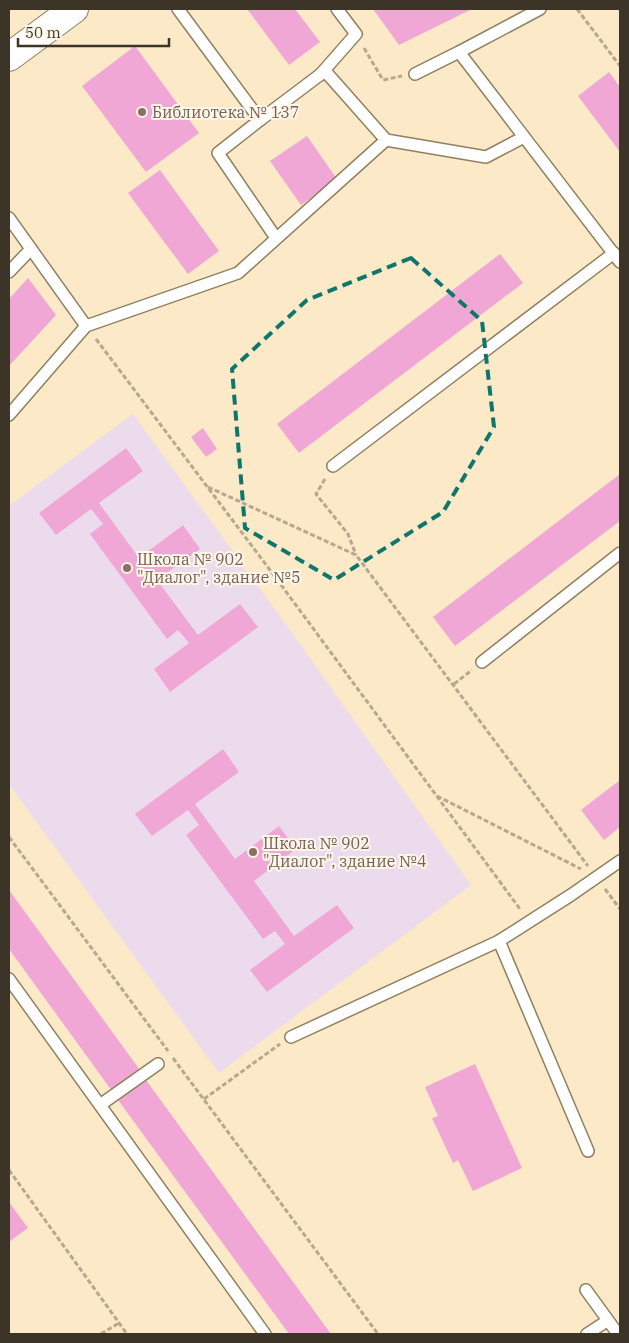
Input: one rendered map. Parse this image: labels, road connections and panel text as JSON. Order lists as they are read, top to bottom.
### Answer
{
  "places": ["Библиотека № 137", "Школа № 902 \"Диалог\", здание №5", "Школа № 902 \"Диалог\", здание №4"],
  "scale_bar": "50 m"
}
